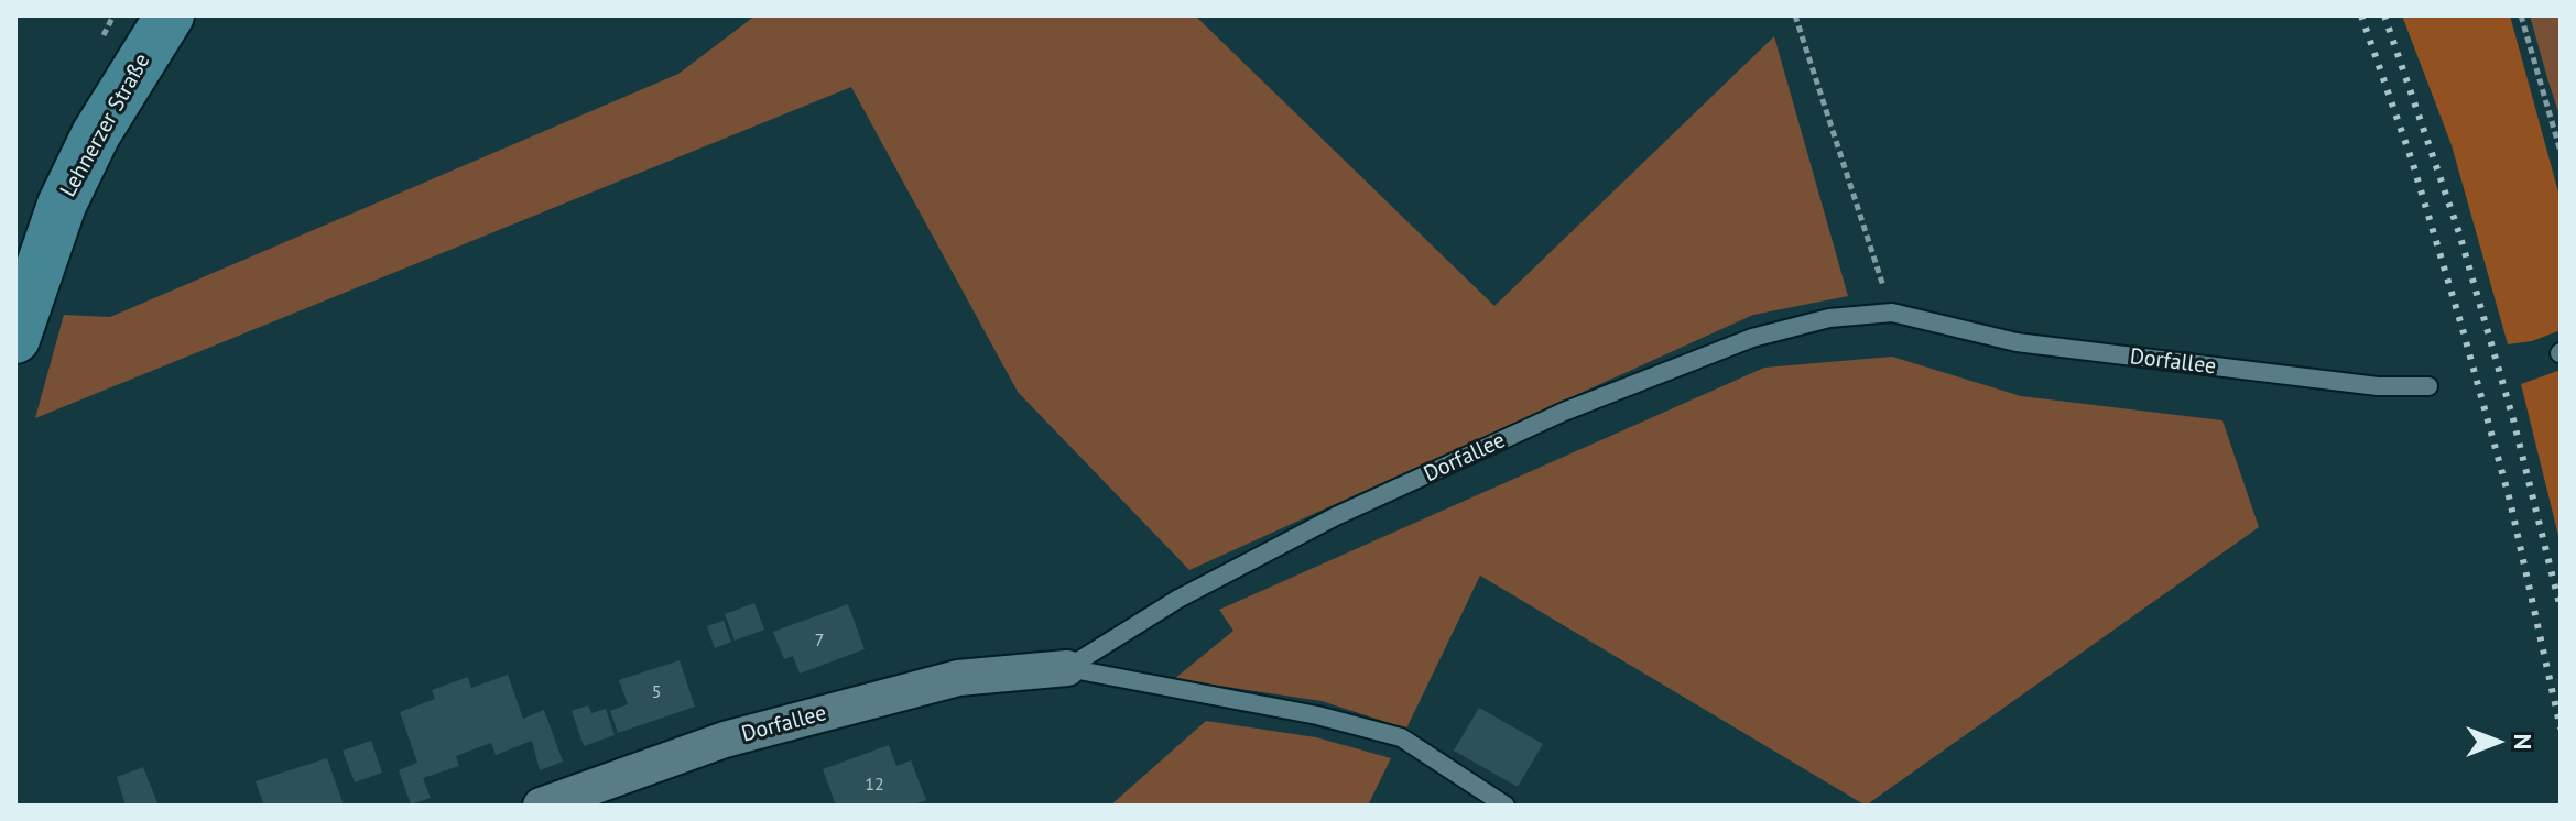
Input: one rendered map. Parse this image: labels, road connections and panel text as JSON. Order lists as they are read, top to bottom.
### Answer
{
  "streets": {
    "main road": ["Lehnerzer Straße"],
    "street": ["Dorfallee"]
  },
  "house_numbers": ["7", "5", "12"],
  "north": "right"
}
